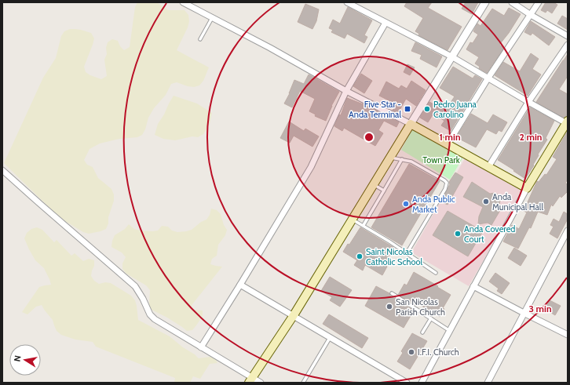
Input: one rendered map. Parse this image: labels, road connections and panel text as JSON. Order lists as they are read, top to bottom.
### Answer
{
  "parks": ["Town Park"],
  "places": {
    "transit": ["Five Star - Anda Terminal"],
    "other": [
      "Pedro Juana Carolino",
      "Anda Municipal Hall",
      "Anda Public Market",
      "Anda Covered Court",
      "Saint Nicolas Catholic School",
      "San Nicolas Parish Church",
      "I.F.I. Church"
    ]
  },
  "north": "left",
  "rings": ["1 min", "2 min", "3 min"]
}
